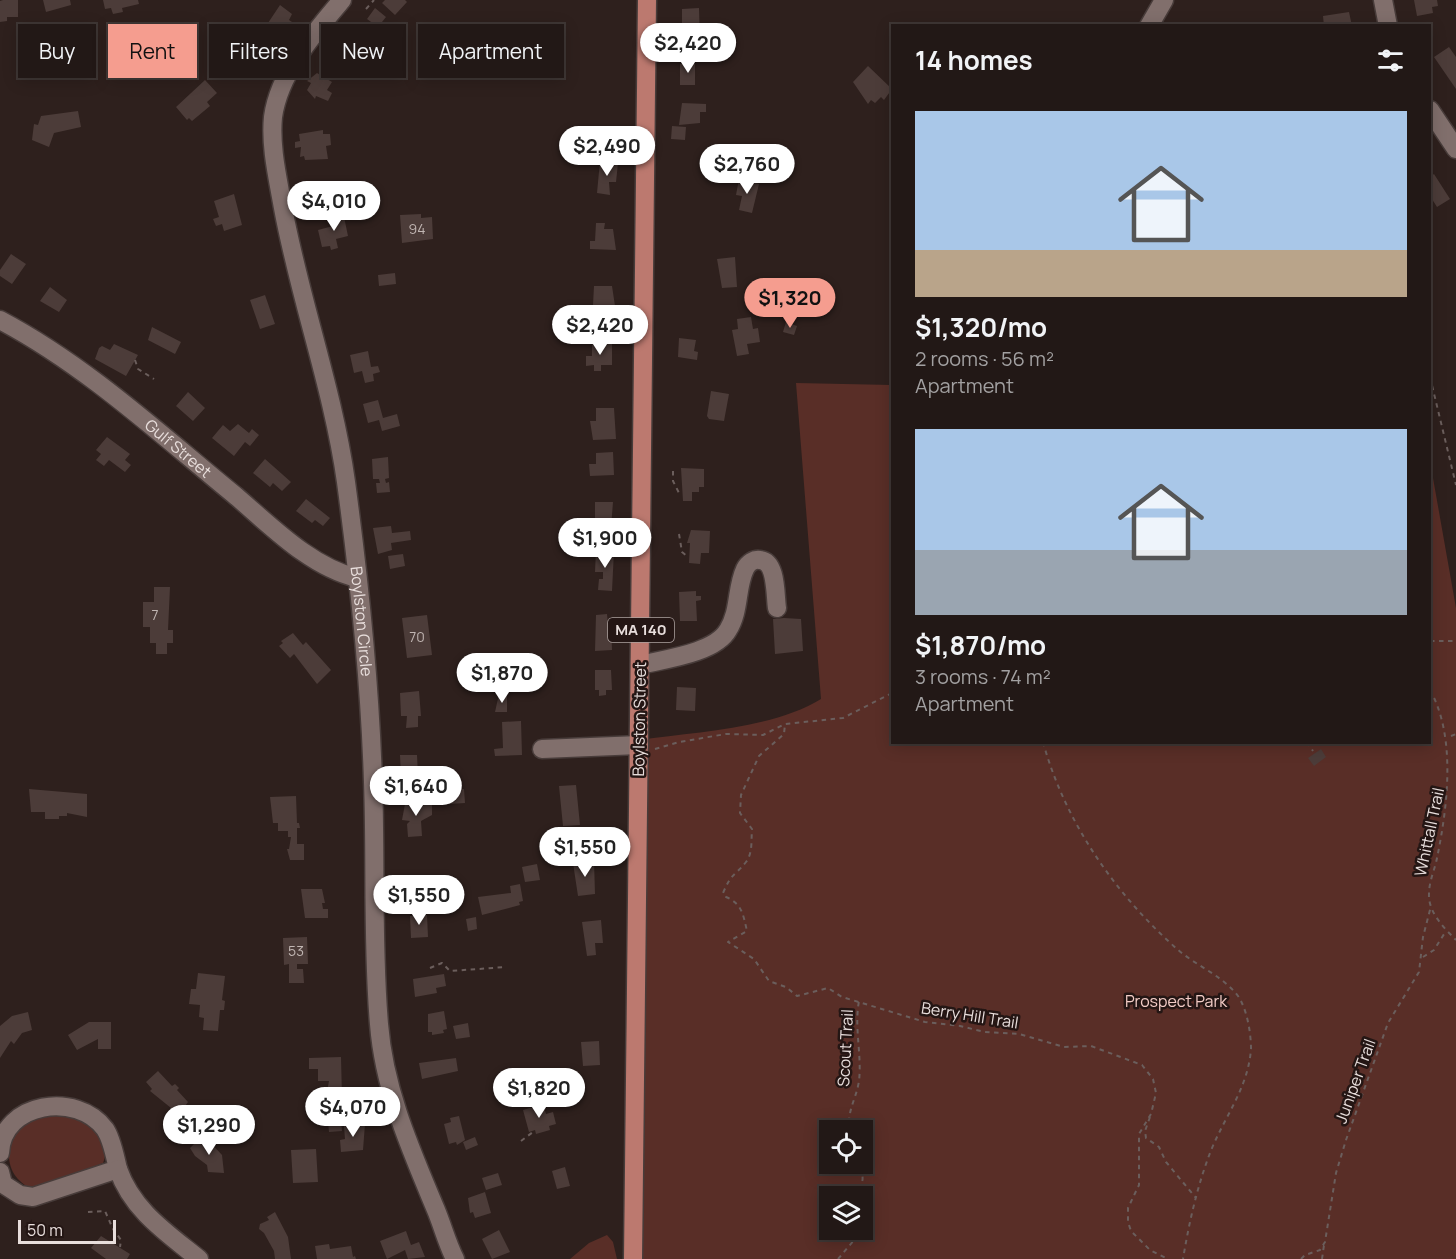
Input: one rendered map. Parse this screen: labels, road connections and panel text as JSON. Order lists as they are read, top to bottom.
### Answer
{
  "streets": {
    "main road": ["MA 140", "Boylston Street"],
    "street": ["Gulf Street", "Boylston Circle"],
    "path": [
      "Whittall Trail",
      "Berry Hill Trail",
      "Scout Trail",
      "Juniper Trail"
    ]
  },
  "crossings": [
    ["Gulf Street", "Boylston Circle"],
    ["Whittall Trail", "Juniper Trail"],
    ["Berry Hill Trail", "Scout Trail"]
  ],
  "parks": ["Prospect Park"],
  "house_numbers": [
    "94",
    "7",
    "70",
    "53"
  ],
  "scale_bar": "50 m",
  "page": {
    "price": [
      "$2,420",
      "$2,490",
      "$2,760",
      "$4,010",
      "$1,320",
      "$2,420",
      "$1,900",
      "$1,870",
      "$1,640",
      "$1,550",
      "$1,550",
      "$1,820",
      "$4,070",
      "$1,290"
    ],
    "chip": [
      "Buy",
      "Rent",
      "Filters",
      "New",
      "Apartment"
    ],
    "heading": "14 homes",
    "list": [
      {
        "name": "$1,320/mo",
        "note": "2 rooms · 56 m² · Apartment"
      },
      {
        "name": "$1,870/mo",
        "note": "3 rooms · 74 m² · Apartment"
      }
    ],
    "scale": "50 m"
  }
}
